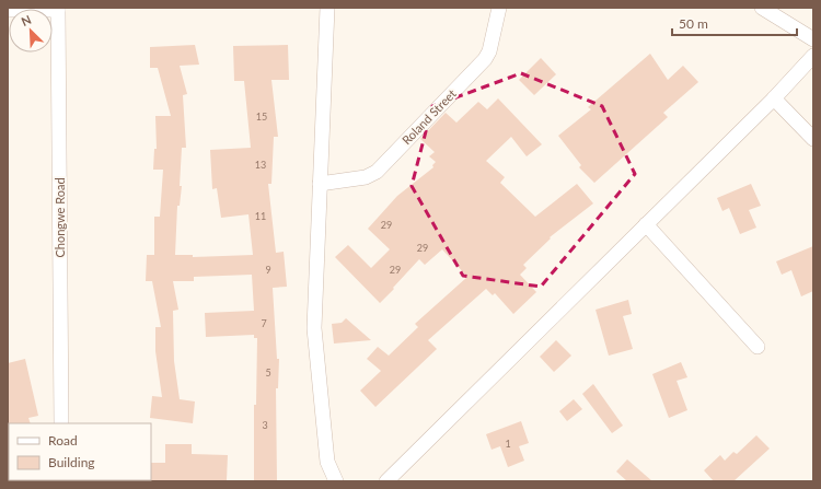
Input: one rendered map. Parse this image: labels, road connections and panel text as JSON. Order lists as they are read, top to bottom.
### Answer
{
  "streets": {
    "street": ["Roland Street", "Chongwe Road"]
  },
  "house_numbers": [
    "15",
    "13",
    "11",
    "29",
    "29",
    "9",
    "29",
    "7",
    "5",
    "3",
    "1"
  ],
  "legend": ["Road", "Building"],
  "scale_bar": "50 m",
  "north": "top left"
}
